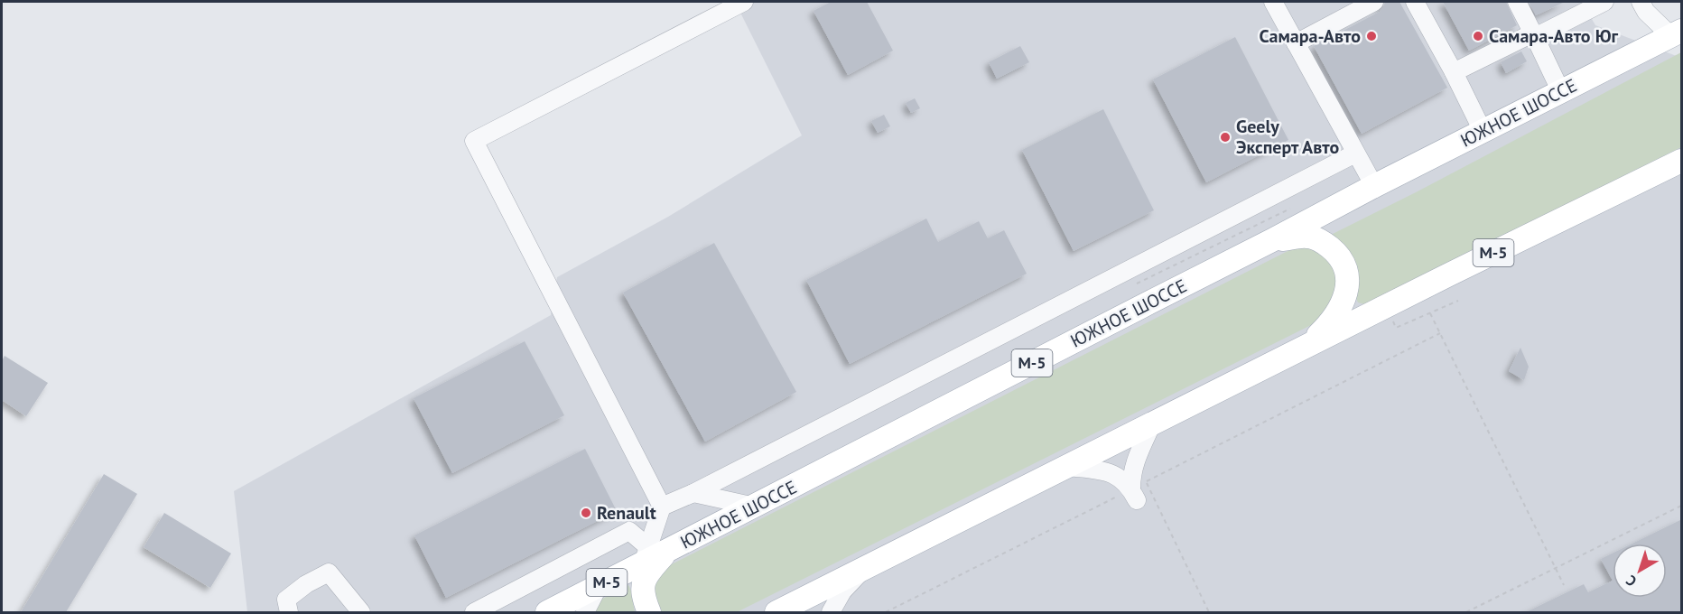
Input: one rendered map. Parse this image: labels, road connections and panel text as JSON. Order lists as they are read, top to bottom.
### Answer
{
  "streets": {
    "main road": ["ЮЖНОЕ ШОССЕ", "М-5"]
  },
  "places": [
    "Самара-Авто",
    "Самара-Авто Юг",
    "Geely Эксперт Авто",
    "Renault"
  ],
  "north": "bottom left"
}
